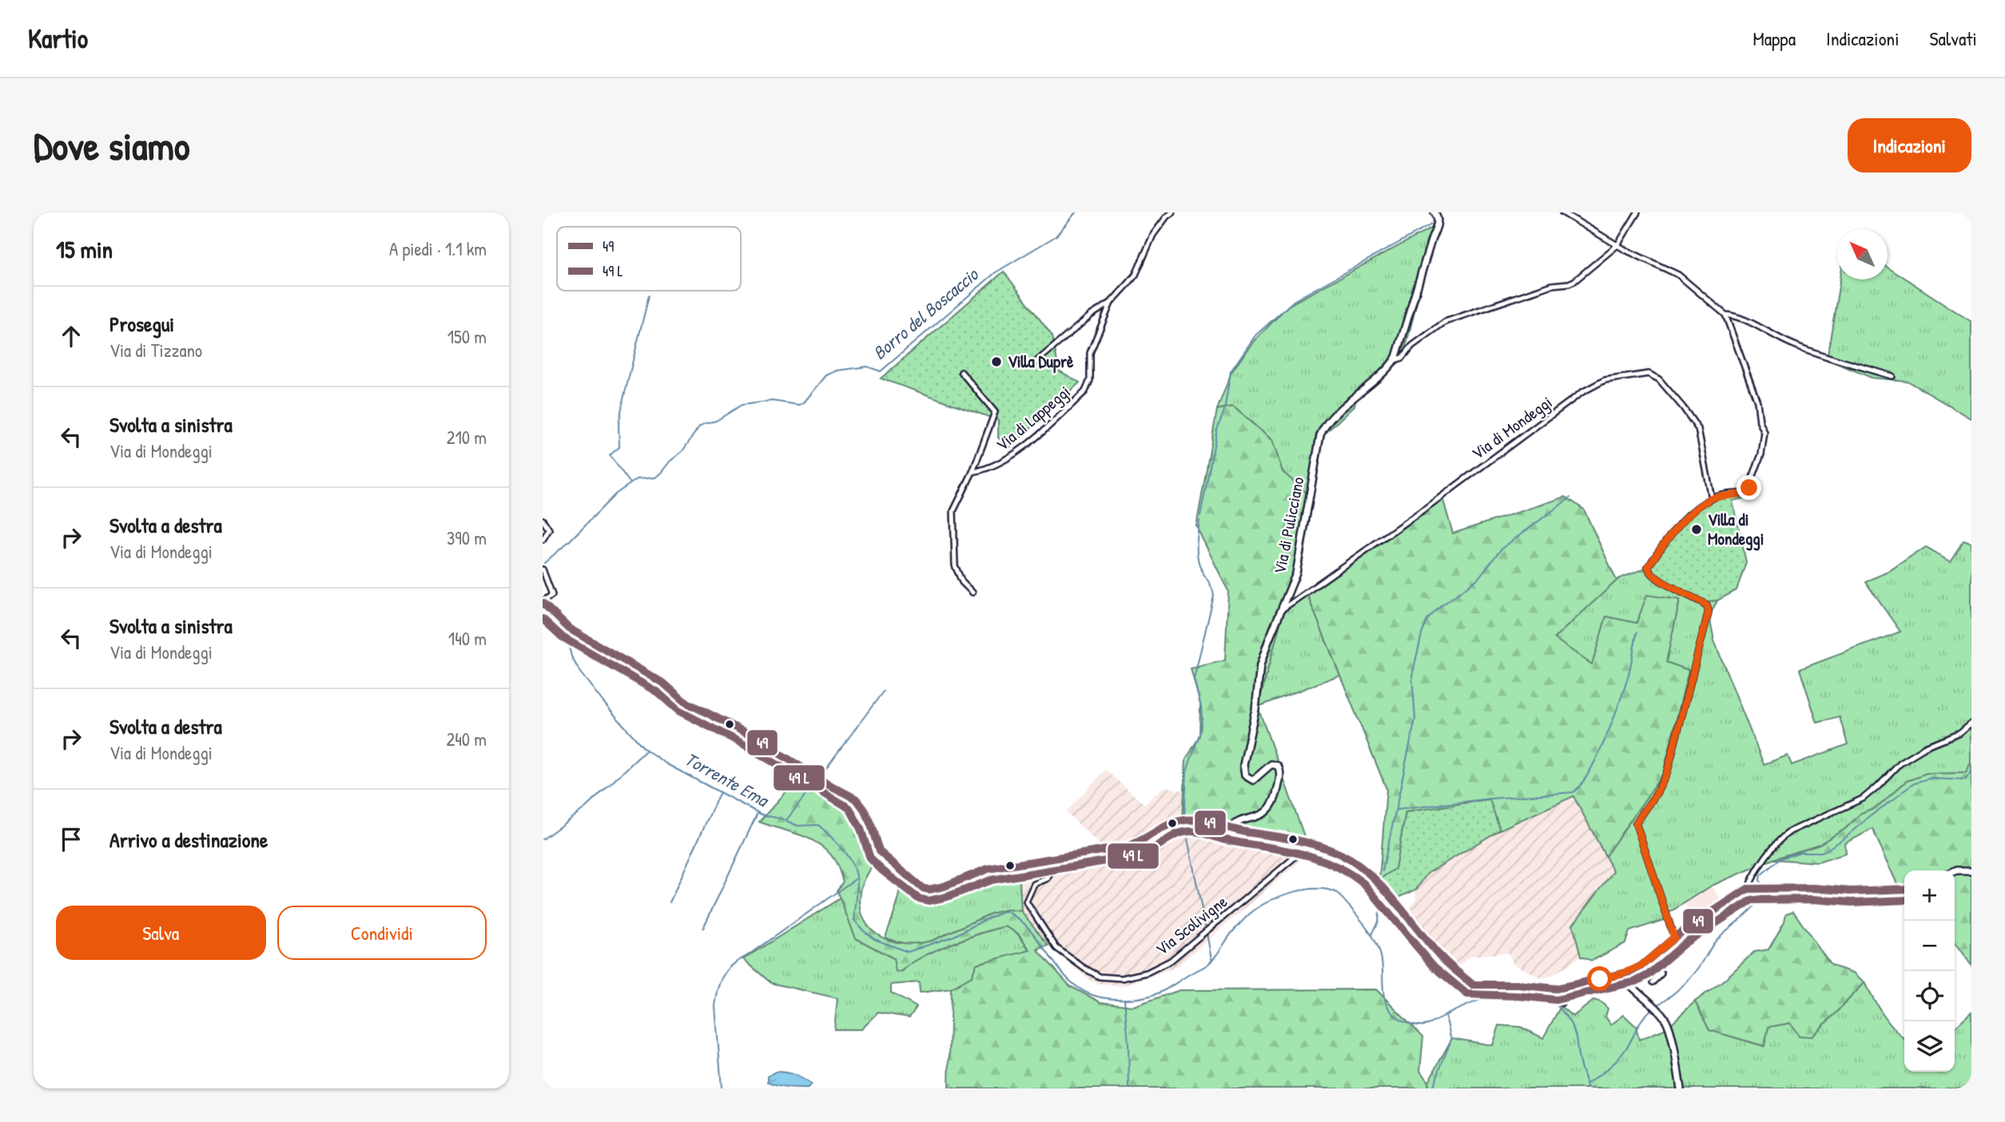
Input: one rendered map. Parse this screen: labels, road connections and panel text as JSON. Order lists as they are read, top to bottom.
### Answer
{
  "streets": {
    "main road": ["Via di Pulicciano"],
    "street": ["Via di Lappeggi", "Via di Mondeggi", "Via Scolivigne"]
  },
  "crossings": [
    ["Via di Mondeggi", "Via di Pulicciano"]
  ],
  "water": ["Borro del Boscaccio", "Torrente Ema"],
  "places": ["Villa Duprè", "Villa di Mondeggi"],
  "lines": ["transit line 49"],
  "legend": ["49", "49 L"],
  "north": "top left",
  "page": {
    "header": "Kartio",
    "nav": ["Mappa", "Indicazioni", "Salvati"],
    "buttons": [
      "Indicazioni",
      ["Salva", "Condividi"]
    ],
    "title": "Dove siamo",
    "heading": ["15 min", "A piedi · 1.1 km"],
    "list": [
      ["Prosegui", "Via di Tizzano", "150 m"],
      ["Svolta a sinistra", "Via di Mondeggi", "210 m"],
      ["Svolta a destra", "Via di Mondeggi", "390 m"],
      ["Svolta a sinistra", "Via di Mondeggi", "140 m"],
      ["Svolta a destra", "Via di Mondeggi", "240 m"],
      "Arrivo a destinazione"
    ],
    "map_buttons": ["+", "−"]
  }
}
